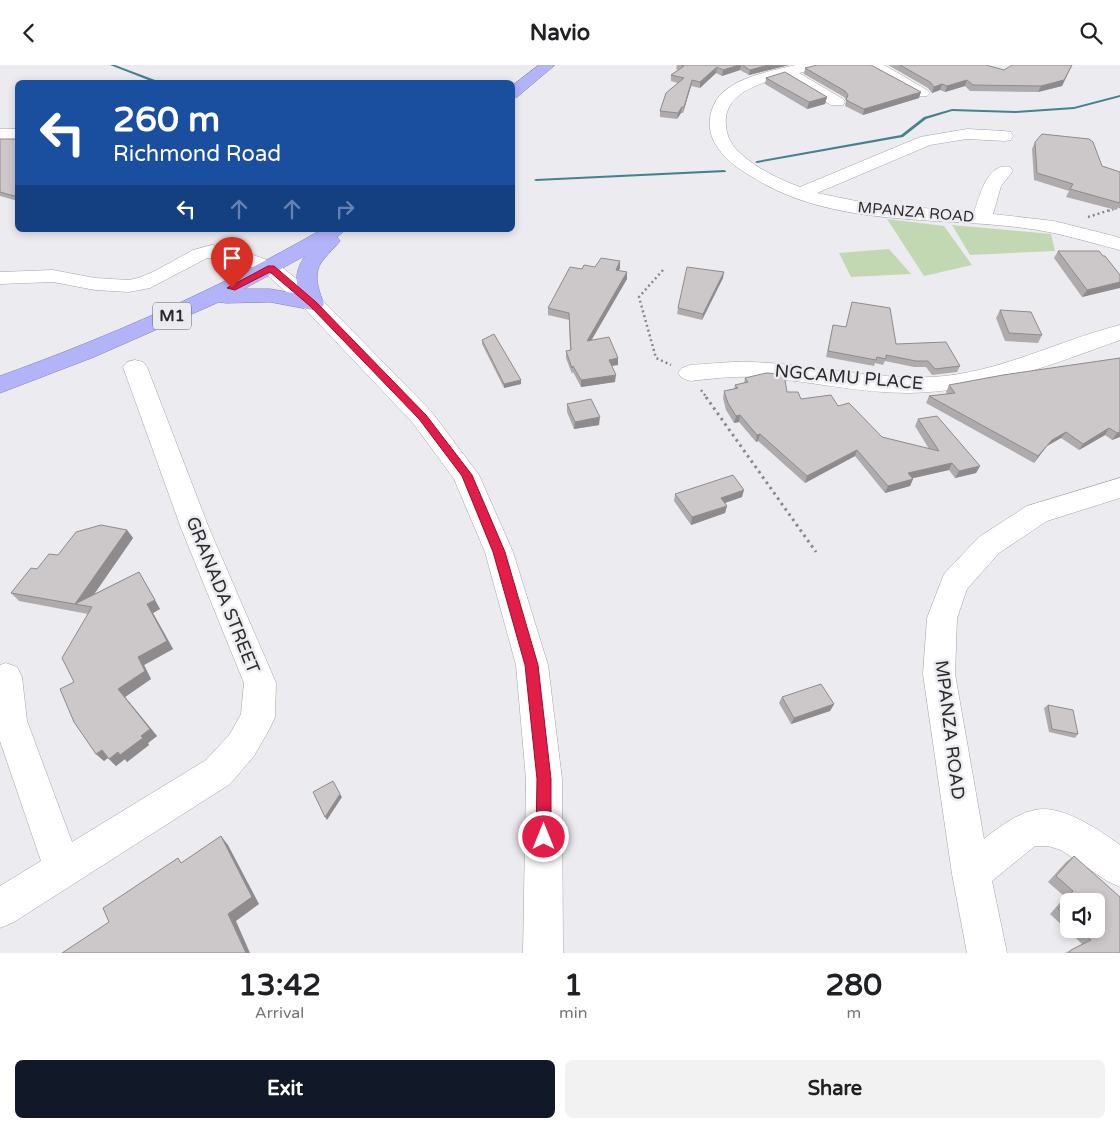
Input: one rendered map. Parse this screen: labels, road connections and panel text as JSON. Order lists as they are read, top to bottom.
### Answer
{
  "streets": {
    "highway": ["M1"],
    "street": ["MPANZA ROAD", "NGCAMU PLACE", "GRANADA STREET"]
  },
  "page": {
    "header": "Navio",
    "turn": ["260 m", "Richmond Road"],
    "eta": [
      "13:42",
      "Arrival",
      "1",
      "min",
      "280",
      "m"
    ],
    "buttons": ["Exit", "Share"]
  }
}
